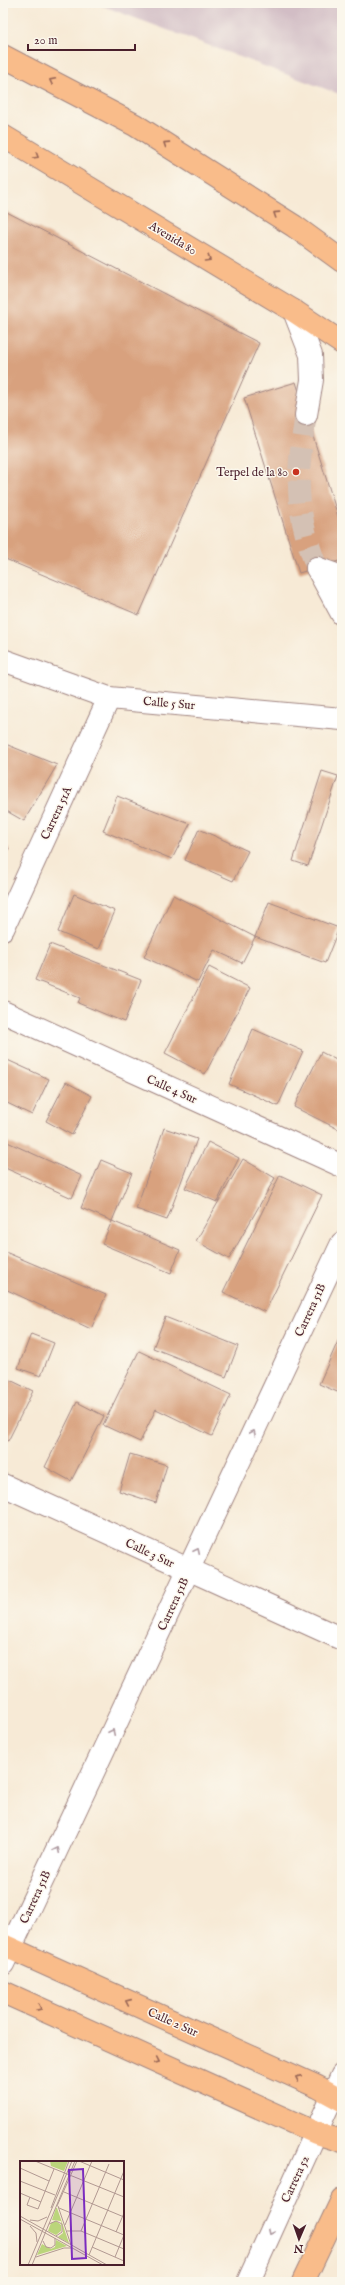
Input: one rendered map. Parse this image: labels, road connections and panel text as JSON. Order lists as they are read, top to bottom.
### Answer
{
  "streets": {
    "main road": ["Avenida 80", "Calle 2 Sur"],
    "street": [
      "Calle 5 Sur",
      "Carrera 51A",
      "Calle 4 Sur",
      "Carrera 51B",
      "Calle 3 Sur",
      "Carrera 52"
    ]
  },
  "crossings": [
    ["Calle 5 Sur", "Carrera 51A"],
    ["Carrera 51B", "Calle 3 Sur"],
    ["Carrera 51B", "Calle 2 Sur"],
    ["Calle 2 Sur", "Carrera 52"]
  ],
  "one_way": ["Carrera 51B", "Carrera 52"],
  "places": ["Terpel de la 80"],
  "scale_bar": "20 m",
  "north": "bottom"
}
